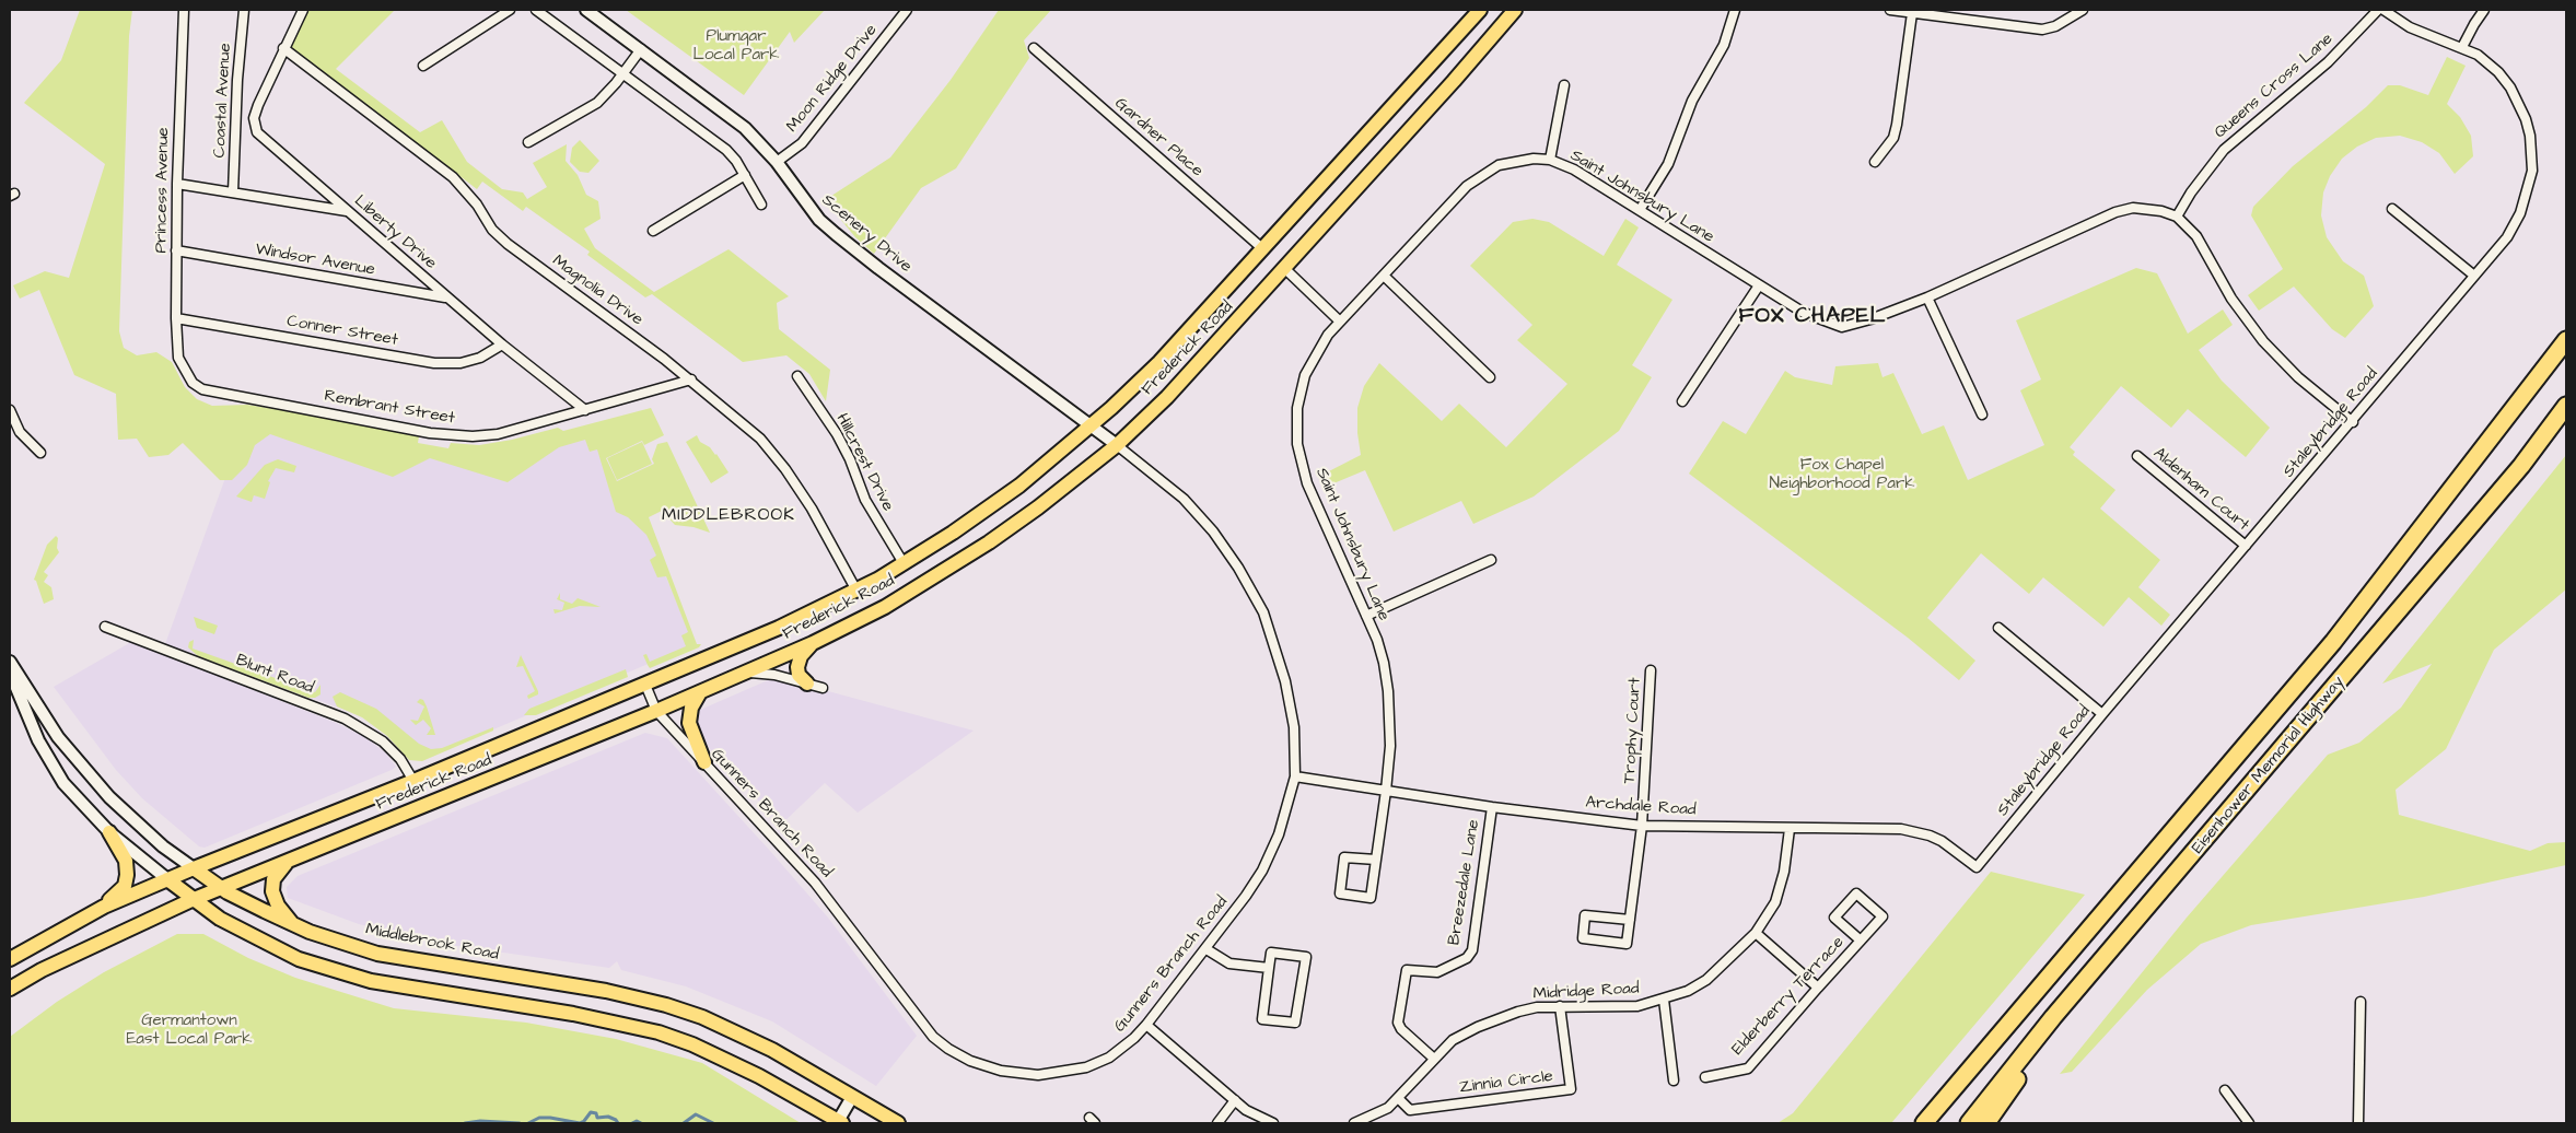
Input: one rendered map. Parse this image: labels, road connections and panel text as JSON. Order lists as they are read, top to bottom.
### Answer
{
  "streets": {
    "highway": ["Eisenhower Memorial Highway"],
    "main road": ["Frederick Road", "Middlebrook Road"],
    "street": [
      "Moon Ridge Drive",
      "Queens Cross Lane",
      "Coastal Avenue",
      "Gardner Place",
      "Princess Avenue",
      "Saint Johnsbury Lane",
      "Liberty Drive",
      "Scenery Drive",
      "Windsor Avenue",
      "Magnolia Drive",
      "Conner Street",
      "Rembrant Street",
      "Staleybridge Road",
      "Hillcrest Drive",
      "Aldenham Court",
      "Blunt Road",
      "Trophy Court",
      "Archdale Road",
      "Gunners Branch Road",
      "Breezedale Lane",
      "Midridge Road",
      "Elderberry Terrace",
      "Zinnia Circle"
    ]
  },
  "crossings": [
    ["Moon Ridge Drive", "Scenery Drive"],
    ["Queens Cross Lane", "Saint Johnsbury Lane"],
    ["Gardner Place", "Frederick Road"],
    ["Princess Avenue", "Windsor Avenue"],
    ["Princess Avenue", "Conner Street"],
    ["Princess Avenue", "Rembrant Street"],
    ["Saint Johnsbury Lane", "Staleybridge Road"],
    ["Saint Johnsbury Lane", "Archdale Road"],
    ["Liberty Drive", "Windsor Avenue"],
    ["Liberty Drive", "Magnolia Drive"],
    ["Liberty Drive", "Conner Street"],
    ["Liberty Drive", "Rembrant Street"],
    ["Scenery Drive", "Frederick Road"],
    ["Scenery Drive", "Gunners Branch Road"],
    ["Magnolia Drive", "Frederick Road"],
    ["Magnolia Drive", "Rembrant Street"],
    ["Frederick Road", "Hillcrest Drive"],
    ["Frederick Road", "Blunt Road"],
    ["Frederick Road", "Gunners Branch Road"],
    ["Frederick Road", "Middlebrook Road"],
    ["Staleybridge Road", "Aldenham Court"],
    ["Staleybridge Road", "Archdale Road"],
    ["Trophy Court", "Archdale Road"],
    ["Archdale Road", "Gunners Branch Road"],
    ["Archdale Road", "Breezedale Lane"],
    ["Archdale Road", "Midridge Road"],
    ["Breezedale Lane", "Midridge Road"],
    ["Midridge Road", "Zinnia Circle"]
  ],
  "districts": ["FOX CHAPEL", "MIDDLEBROOK"],
  "parks": ["Plumgar Local Park", "Fox Chapel Neighborhood Park", "Germantown East Local Park"]
}
